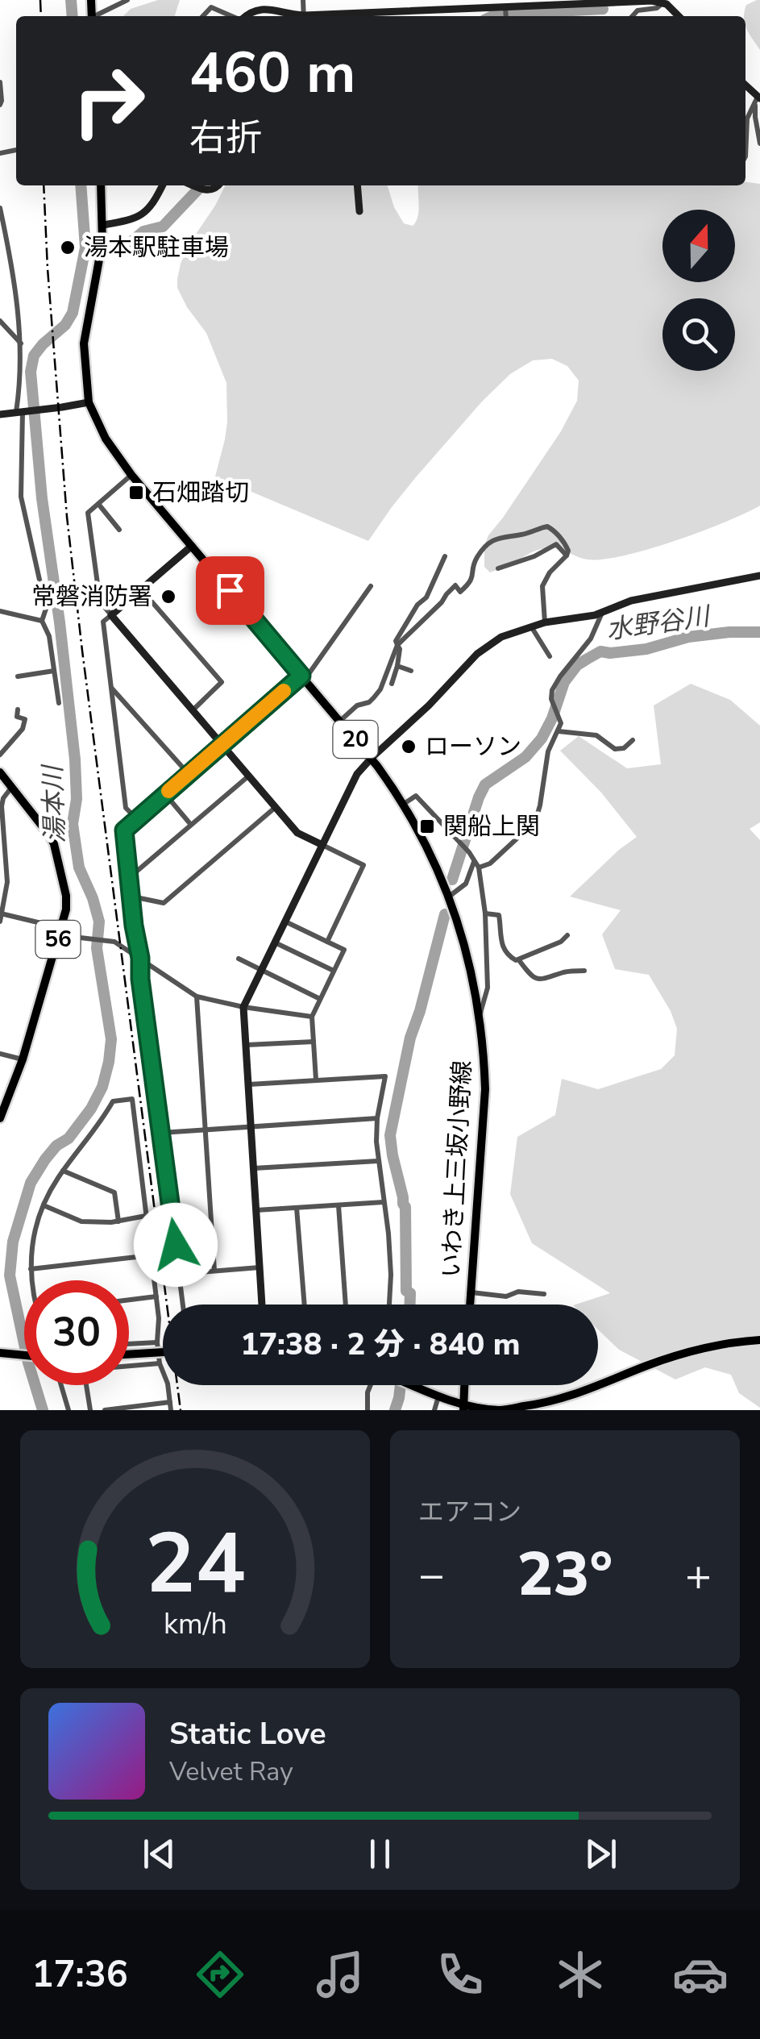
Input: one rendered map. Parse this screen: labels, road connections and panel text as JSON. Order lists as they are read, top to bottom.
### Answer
{
  "streets": {
    "main road": ["20", "56", "いわき上三坂小野線"]
  },
  "water": ["水野谷川", "湯本川"],
  "places": {
    "other": ["湯本駅駐車場", "常磐消防署", "ローソン"],
    "transit": ["石畑踏切", "関船上関"]
  },
  "north": "top",
  "page": {
    "turn": ["460 m", "右折"],
    "limit": "30",
    "trip": "17:38 · 2 分 · 840 m",
    "tile": "エアコン",
    "heat": ["−", "23°", "+"],
    "song": ["Static Love", "Velvet Ray"],
    "tabs": "17:36",
    "gauge": ["24", "km/h"]
  }
}
